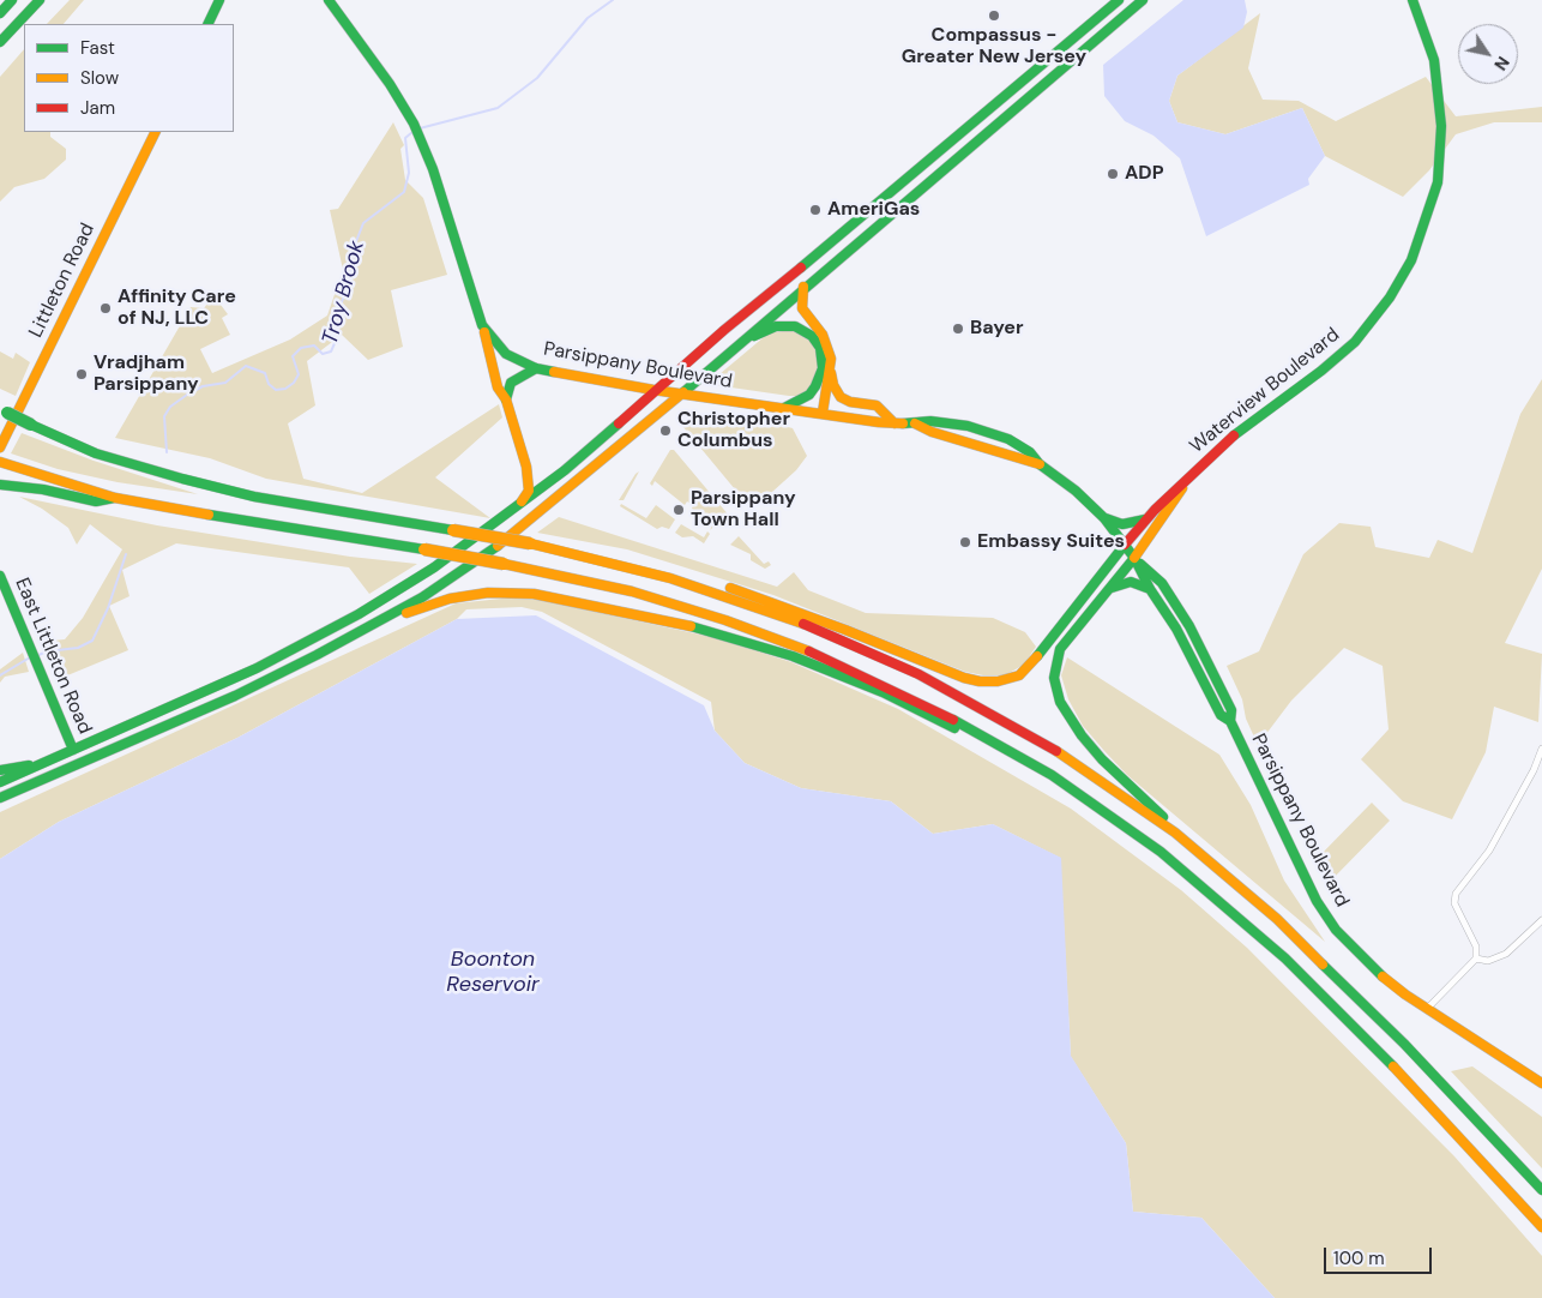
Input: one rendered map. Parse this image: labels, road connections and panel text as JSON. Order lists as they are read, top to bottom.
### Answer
{
  "streets": {
    "main road": [
      "Littleton Road",
      "Parsippany Boulevard",
      "Waterview Boulevard",
      "East Littleton Road"
    ]
  },
  "crossings": [
    ["Parsippany Boulevard", "Waterview Boulevard"]
  ],
  "water": ["Troy Brook", "Boonton Reservoir"],
  "places": [
    "Compassus - Greater New Jersey",
    "ADP",
    "AmeriGas",
    "Affinity Care of NJ, LLC",
    "Bayer",
    "Vradjham Parsippany",
    "Christopher Columbus",
    "Parsippany Town Hall",
    "Embassy Suites"
  ],
  "legend": ["Fast", "Slow", "Jam"],
  "scale_bar": "100 m",
  "north": "bottom right"
}
